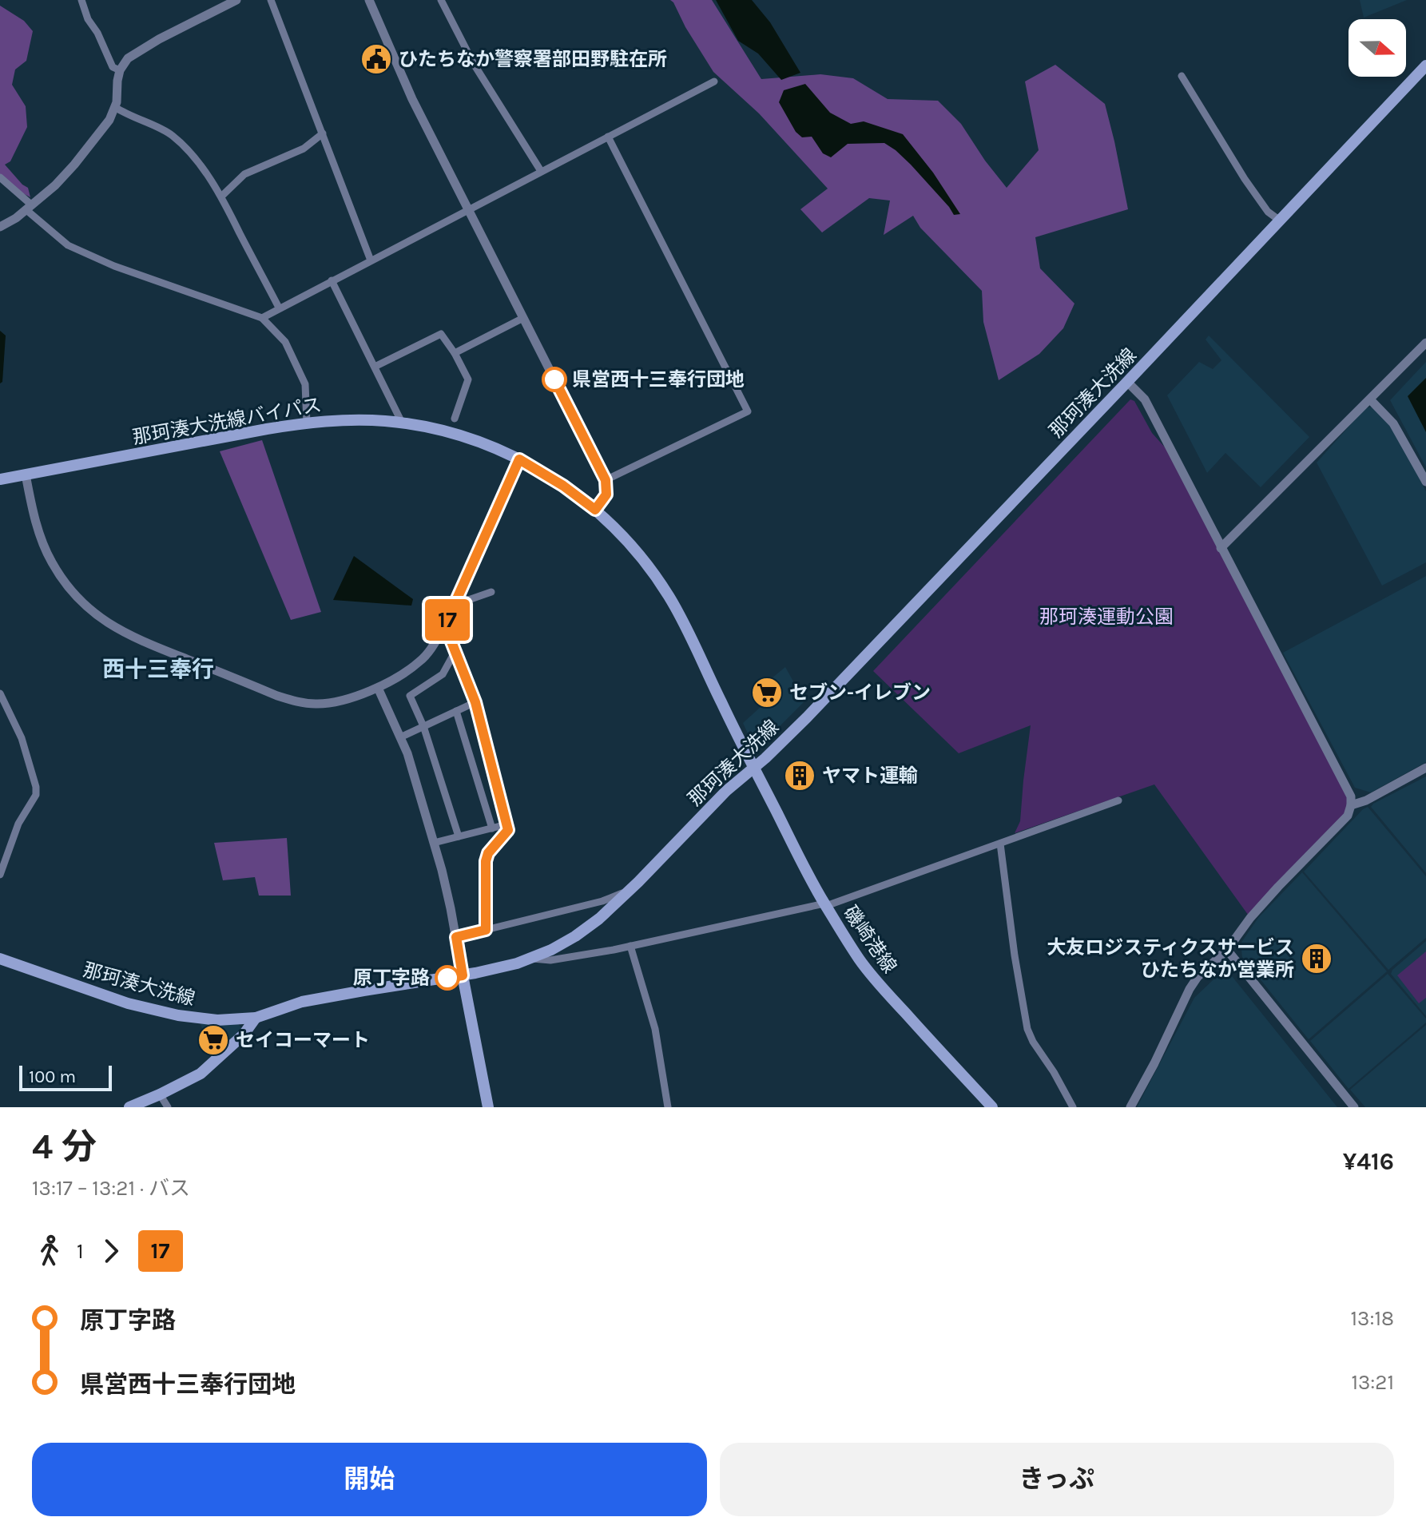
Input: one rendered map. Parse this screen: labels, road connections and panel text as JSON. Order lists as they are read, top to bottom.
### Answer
{
  "streets": {
    "main road": ["那珂湊大洗線", "那珂湊大洗線バイパス", "磯崎港線"]
  },
  "crossings": [
    ["那珂湊大洗線", "那珂湊大洗線バイパス"],
    ["那珂湊大洗線", "磯崎港線"],
    ["那珂湊大洗線バイパス", "磯崎港線"]
  ],
  "districts": ["西十三奉行"],
  "parks": ["那珂湊運動公園"],
  "places": {
    "public building": ["ひたちなか警察署部田野駐在所"],
    "other": ["県営西十三奉行団地", "原丁字路"],
    "supermarket": ["セブン-イレブン", "セイコーマート"],
    "building": ["ヤマト運輸", "大友ロジスティクスサービス ひたちなか営業所"]
  },
  "lines": ["bus line 17"],
  "scale_bar": "100 m",
  "north": "right",
  "page": {
    "on_map": "17",
    "scale": "100 m",
    "heading": ["4 分", "13:17 – 13:21 · バス", "¥416"],
    "legs": ["1", "17"],
    "list": [
      {
        "name": "原丁字路",
        "value": "13:18"
      },
      {
        "name": "県営西十三奉行団地",
        "value": "13:21"
      }
    ],
    "buttons": ["開始", "きっぷ"]
  }
}
